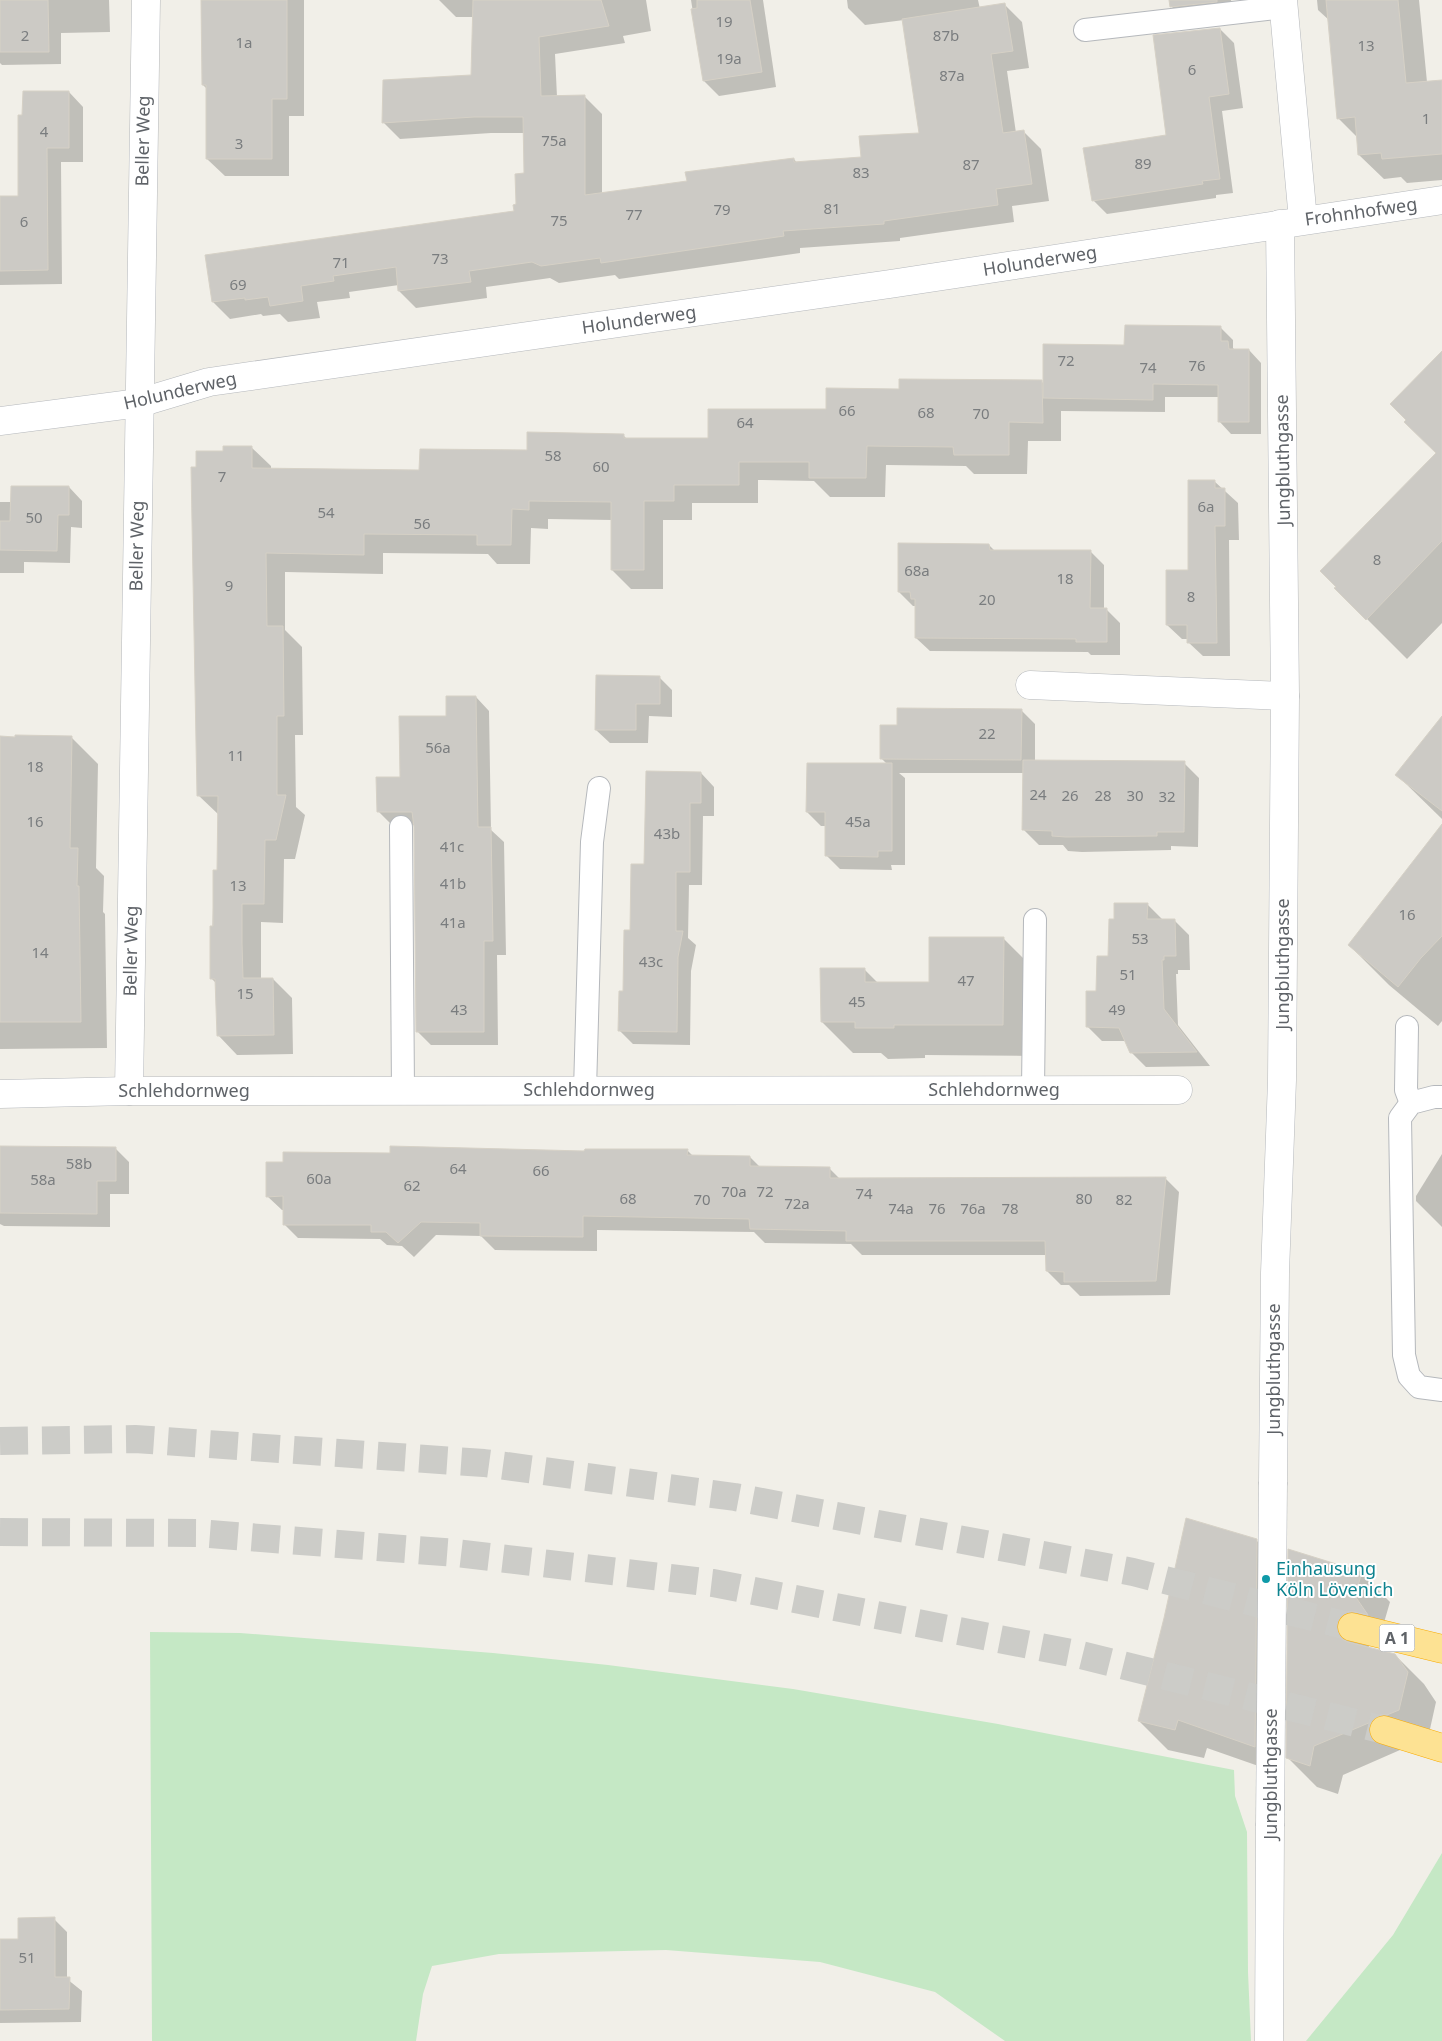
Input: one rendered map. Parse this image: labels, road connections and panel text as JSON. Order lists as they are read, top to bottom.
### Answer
{
  "streets": {
    "highway": ["A 1"],
    "street": [
      "Beller Weg",
      "Frohnhofweg",
      "Holunderweg",
      "Jungbluthgasse",
      "Schlehdornweg"
    ]
  },
  "crossings": [
    ["Beller Weg", "Holunderweg"],
    ["Beller Weg", "Schlehdornweg"],
    ["Frohnhofweg", "Holunderweg"],
    ["Frohnhofweg", "Jungbluthgasse"],
    ["Holunderweg", "Jungbluthgasse"]
  ],
  "places": ["Einhausung Köln Lövenich"],
  "house_numbers": [
    "19",
    "2",
    "87b",
    "1a",
    "13",
    "19a",
    "6",
    "87a",
    "1",
    "4",
    "75a",
    "3",
    "89",
    "87",
    "83",
    "81",
    "79",
    "77",
    "75",
    "6",
    "73",
    "71",
    "69",
    "72",
    "76",
    "74",
    "66",
    "68",
    "70",
    "64",
    "58",
    "60",
    "7",
    "6a",
    "54",
    "50",
    "56",
    "8",
    "68a",
    "18",
    "9",
    "8",
    "20",
    "22",
    "56a",
    "11",
    "18",
    "24",
    "26",
    "28",
    "30",
    "32",
    "16",
    "45a",
    "43b",
    "41c",
    "41b",
    "13",
    "16",
    "41a",
    "53",
    "14",
    "43c",
    "51",
    "47",
    "15",
    "45",
    "43",
    "49",
    "58b",
    "64",
    "66",
    "60a",
    "58a",
    "62",
    "70a",
    "72",
    "74",
    "68",
    "80",
    "70",
    "82",
    "72a",
    "74a",
    "76",
    "76a",
    "78",
    "51"
  ]
}
